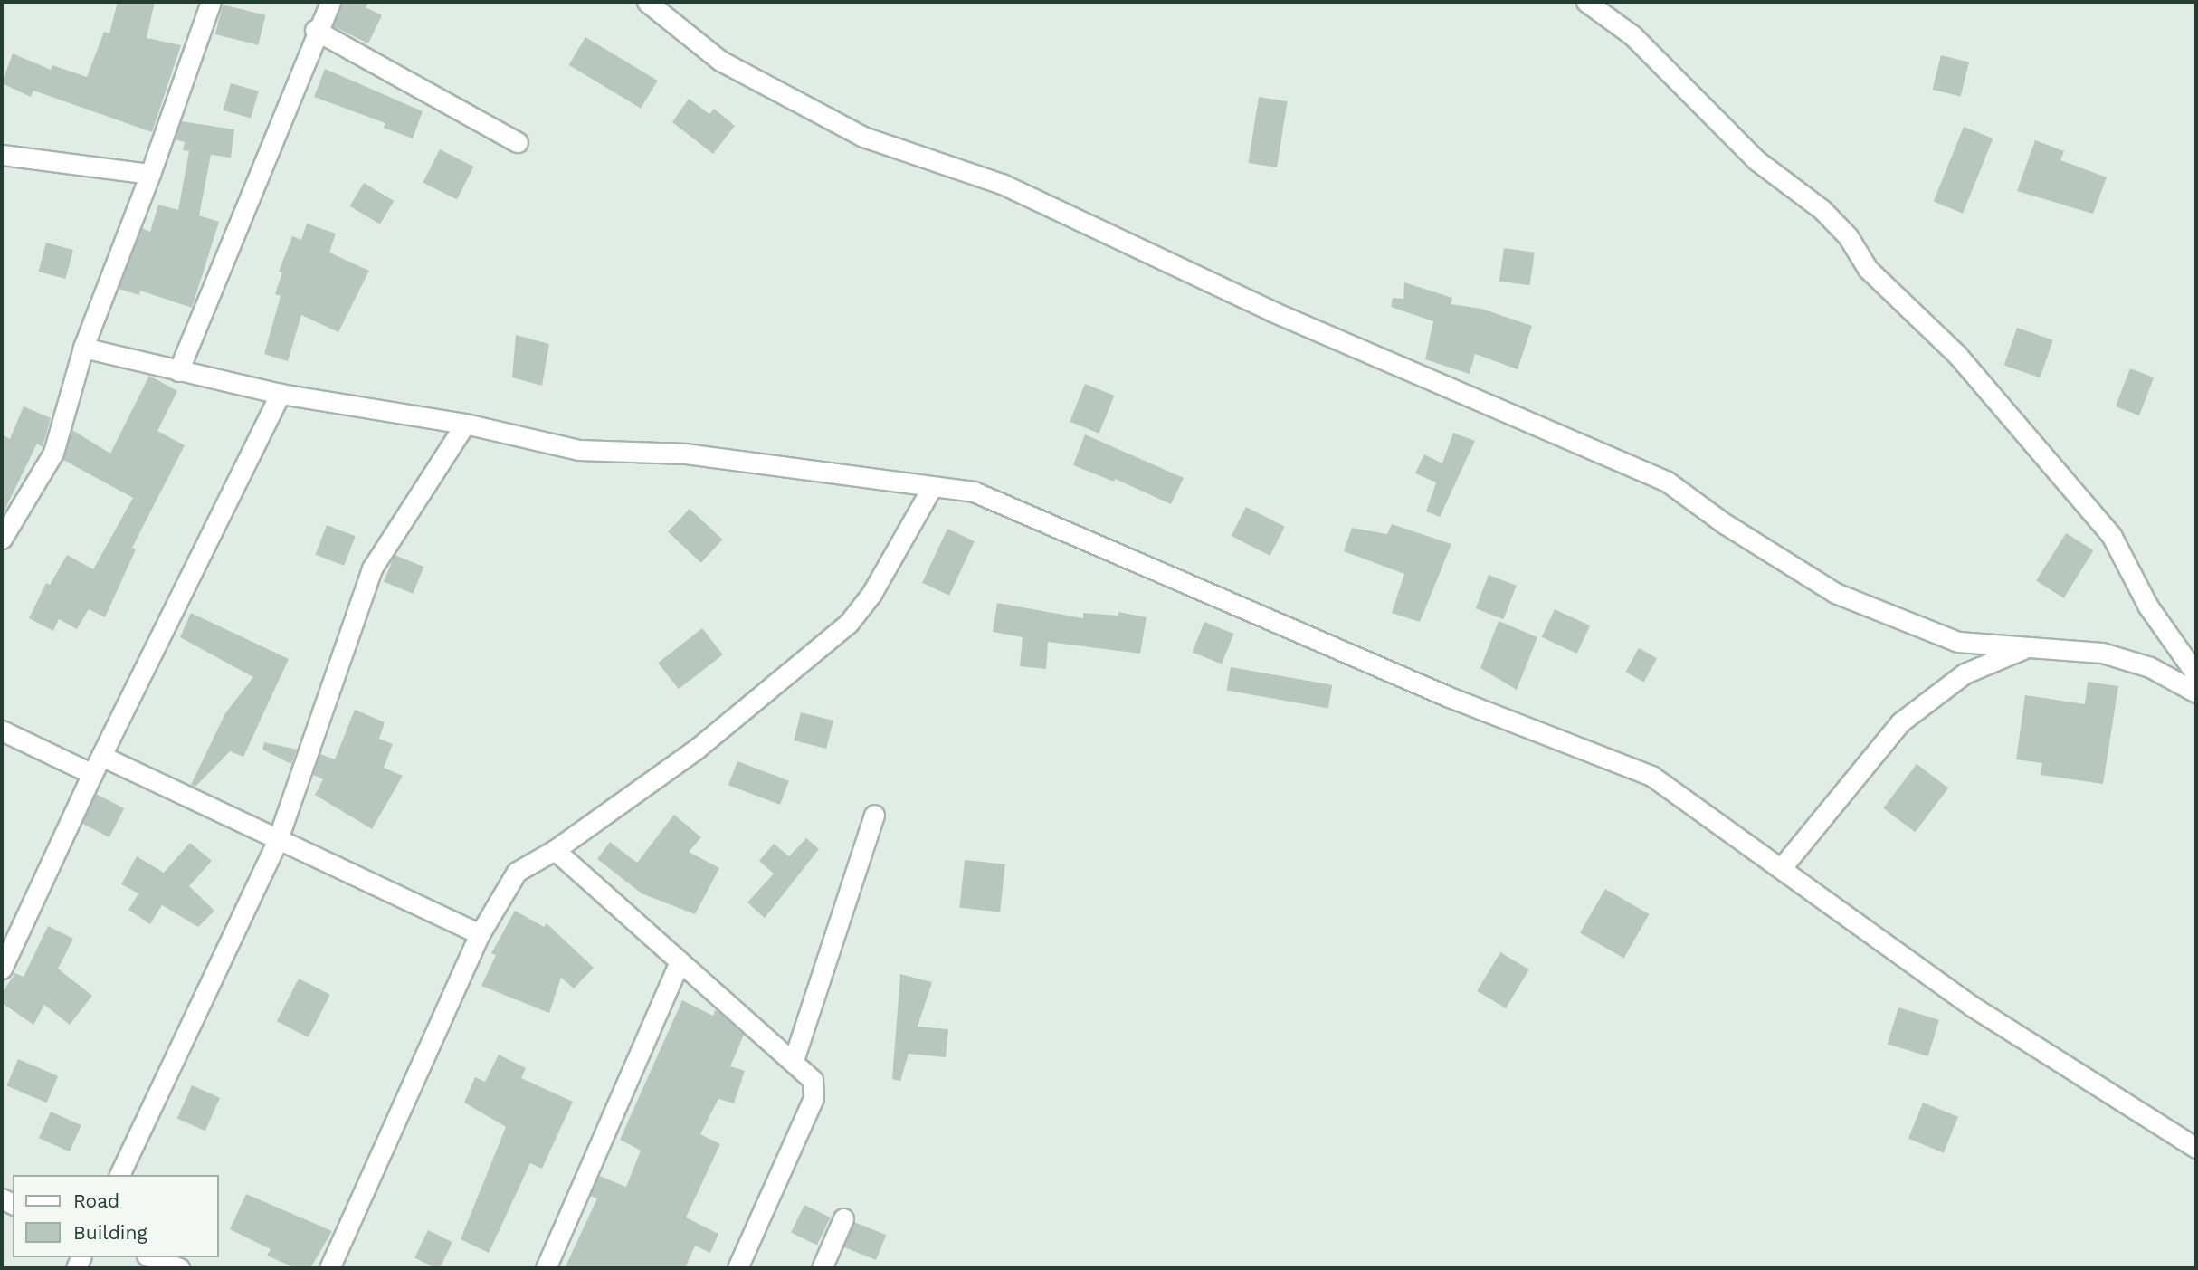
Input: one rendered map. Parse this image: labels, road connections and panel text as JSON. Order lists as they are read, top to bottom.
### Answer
{
  "legend": ["Road", "Building"]
}
